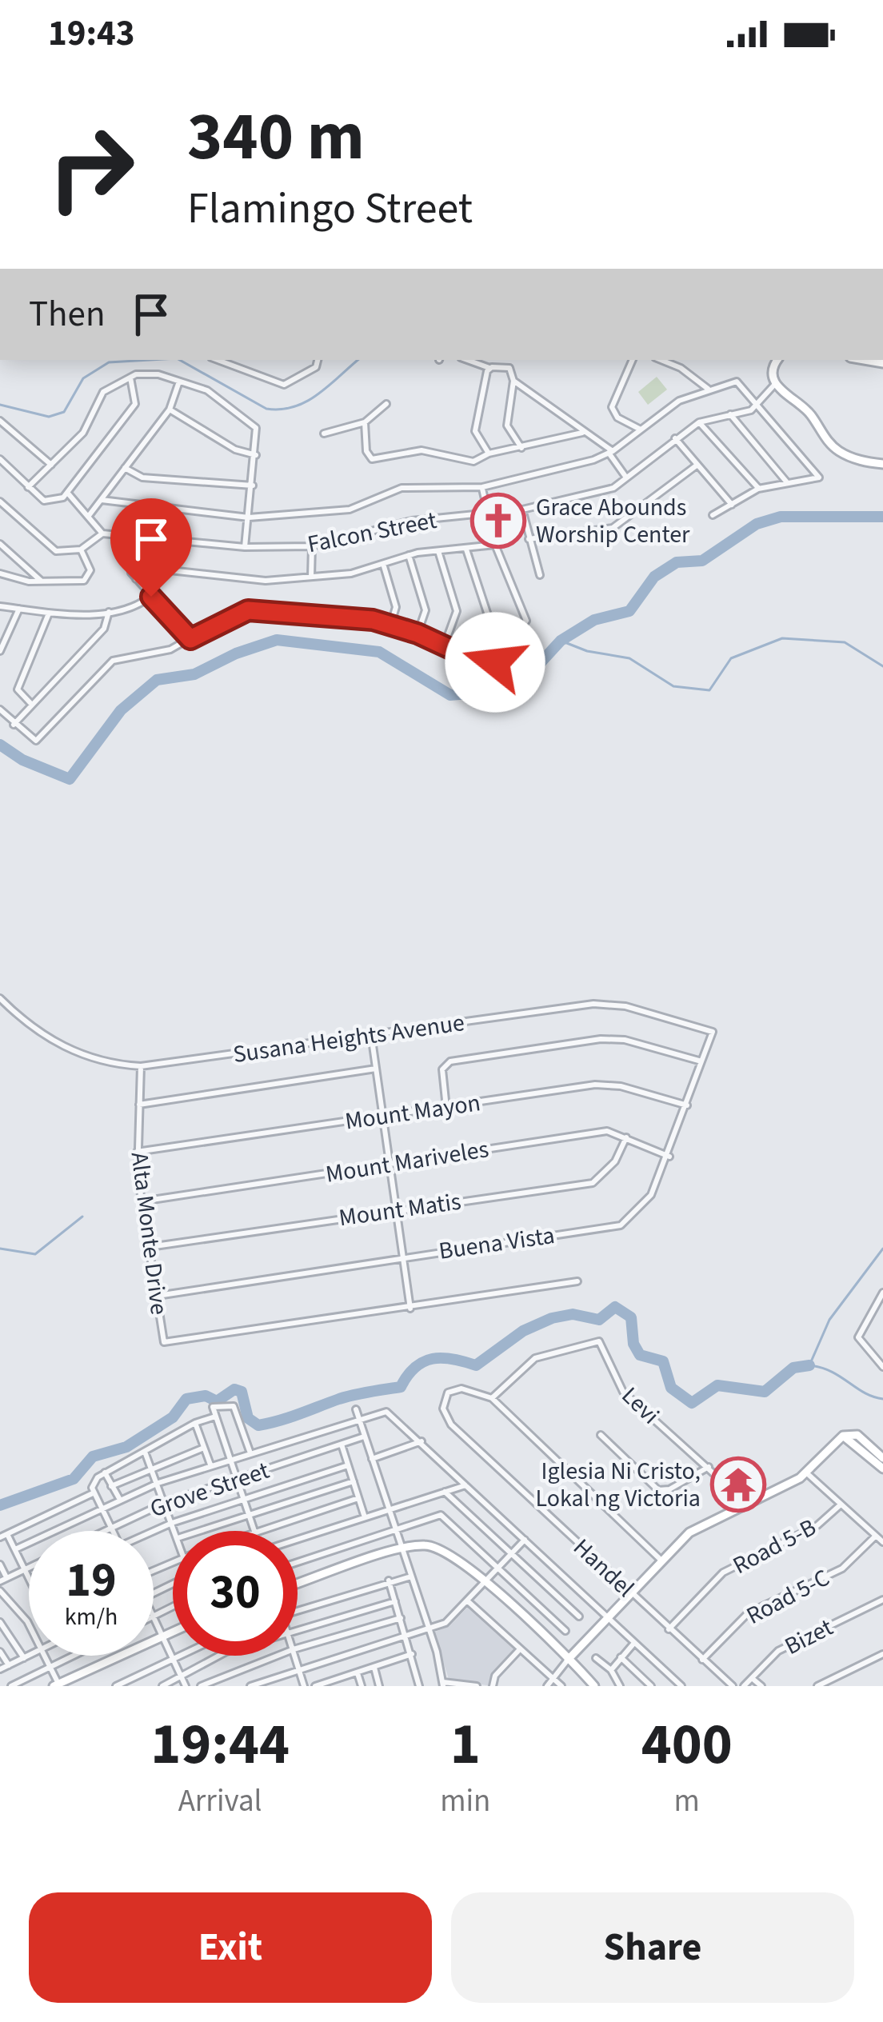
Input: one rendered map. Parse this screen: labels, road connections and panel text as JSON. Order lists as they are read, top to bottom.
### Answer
{
  "streets": {
    "street": [
      "Falcon Street",
      "Susana Heights Avenue",
      "Mount Mayon",
      "Mount Mariveles",
      "Mount Matis",
      "Alta Monte Drive",
      "Buena Vista",
      "Levi",
      "Grove Street",
      "Road 5-B",
      "Handel",
      "Road 5-C",
      "Bizet"
    ]
  },
  "crossings": [
    ["Susana Heights Avenue", "Alta Monte Drive"],
    ["Susana Heights Avenue", "Buena Vista"],
    ["Mount Mayon", "Alta Monte Drive"],
    ["Mount Mayon", "Buena Vista"],
    ["Mount Mariveles", "Mount Matis"],
    ["Mount Mariveles", "Alta Monte Drive"],
    ["Mount Mariveles", "Buena Vista"],
    ["Mount Matis", "Alta Monte Drive"],
    ["Alta Monte Drive", "Buena Vista"],
    ["Levi", "Handel"],
    ["Road 5-B", "Handel"],
    ["Handel", "Road 5-C"]
  ],
  "places": {
    "church": ["Grace Abounds Worship Center"],
    "temple": ["Iglesia Ni Cristo, Lokal ng Victoria"]
  },
  "page": {
    "status": "19:43",
    "turn": ["340 m", "Flamingo Street"],
    "then": "Then",
    "speed": "19 km/h",
    "limit": "30",
    "eta": [
      "19:44",
      "Arrival",
      "1",
      "min",
      "400",
      "m"
    ],
    "buttons": ["Exit", "Share"]
  }
}
